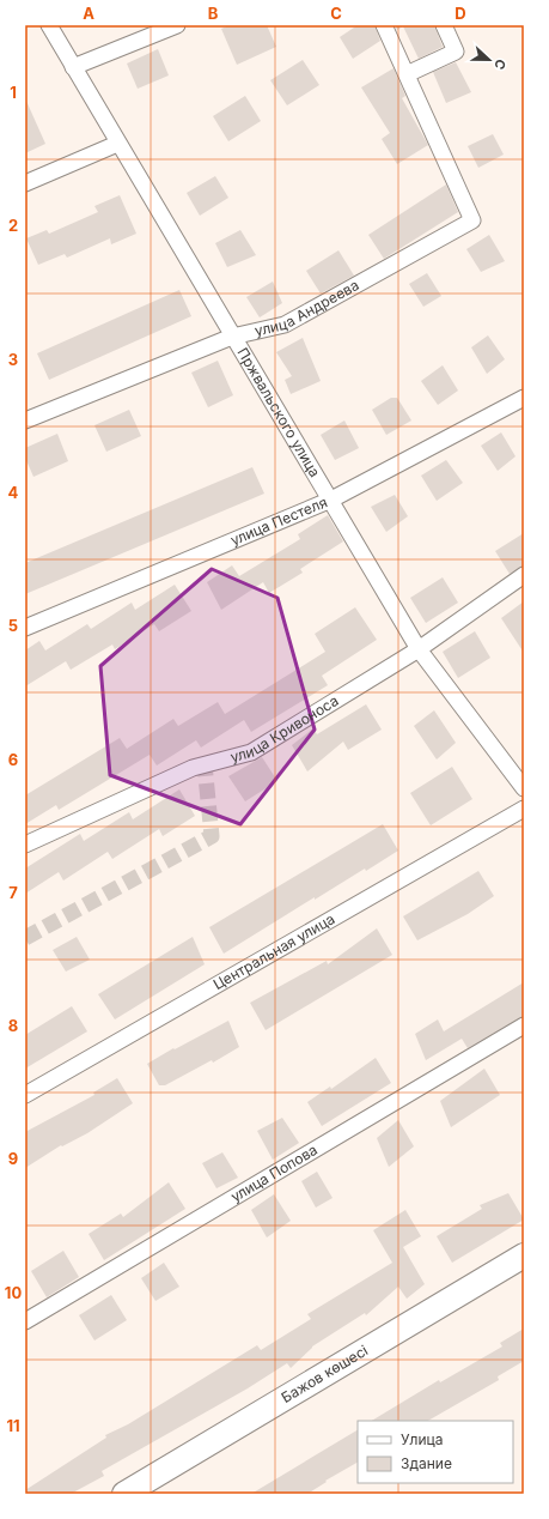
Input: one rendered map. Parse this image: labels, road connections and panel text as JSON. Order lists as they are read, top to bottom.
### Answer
{
  "streets": {
    "main road": ["Бажов көшесі"],
    "street": [
      "улица Андреева",
      "Пржвальского улица",
      "улица Пестеля",
      "улица Кривоноса",
      "Центральная улица",
      "улица Попова"
    ]
  },
  "crossings": [
    ["улица Андреева", "Пржвальского улица"],
    ["Пржвальского улица", "улица Пестеля"],
    ["Пржвальского улица", "улица Кривоноса"]
  ],
  "legend": ["Улица", "Здание"],
  "north": "right",
  "grid": {
    "columns": [
      "A",
      "B",
      "C",
      "D"
    ],
    "rows": [
      "1",
      "2",
      "3",
      "4",
      "5",
      "6",
      "7",
      "8",
      "9",
      "10",
      "11"
    ]
  }
}
